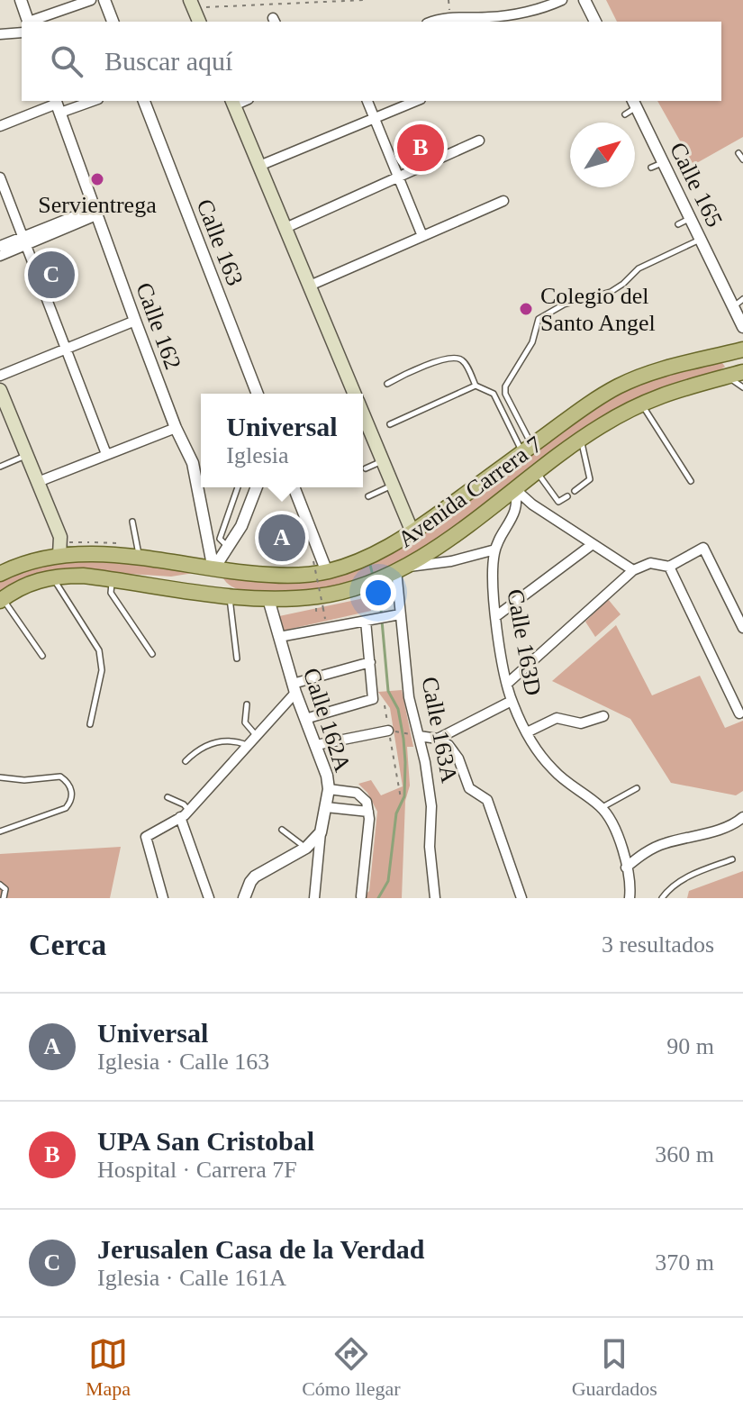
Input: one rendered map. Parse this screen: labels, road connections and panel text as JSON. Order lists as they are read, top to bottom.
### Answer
{
  "streets": {
    "main road": ["Avenida Carrera 7"],
    "street": [
      "Calle 165",
      "Calle 163",
      "Calle 162",
      "Calle 163D",
      "Calle 162A",
      "Calle 163A"
    ]
  },
  "crossings": [
    ["Calle 162", "Avenida Carrera 7"],
    ["Avenida Carrera 7", "Calle 163D"],
    ["Avenida Carrera 7", "Calle 162A"],
    ["Avenida Carrera 7", "Calle 163A"]
  ],
  "places": ["Servientrega", "Colegio del Santo Angel"],
  "north": "top right",
  "page": {
    "search": "Buscar aquí",
    "pins": ["B", "C", "A"],
    "popup": ["Universal", "Iglesia"],
    "heading": ["Cerca", "3 resultados"],
    "list": [
      {
        "mark": "A",
        "name": "Universal",
        "note": "Iglesia · Calle 163",
        "value": "90 m"
      },
      {
        "mark": "B",
        "name": "UPA San Cristobal",
        "note": "Hospital · Carrera 7F",
        "value": "360 m"
      },
      {
        "mark": "C",
        "name": "Jerusalen Casa de la Verdad",
        "note": "Iglesia · Calle 161A",
        "value": "370 m"
      }
    ],
    "nav": ["Mapa", "Cómo llegar", "Guardados"]
  }
}
